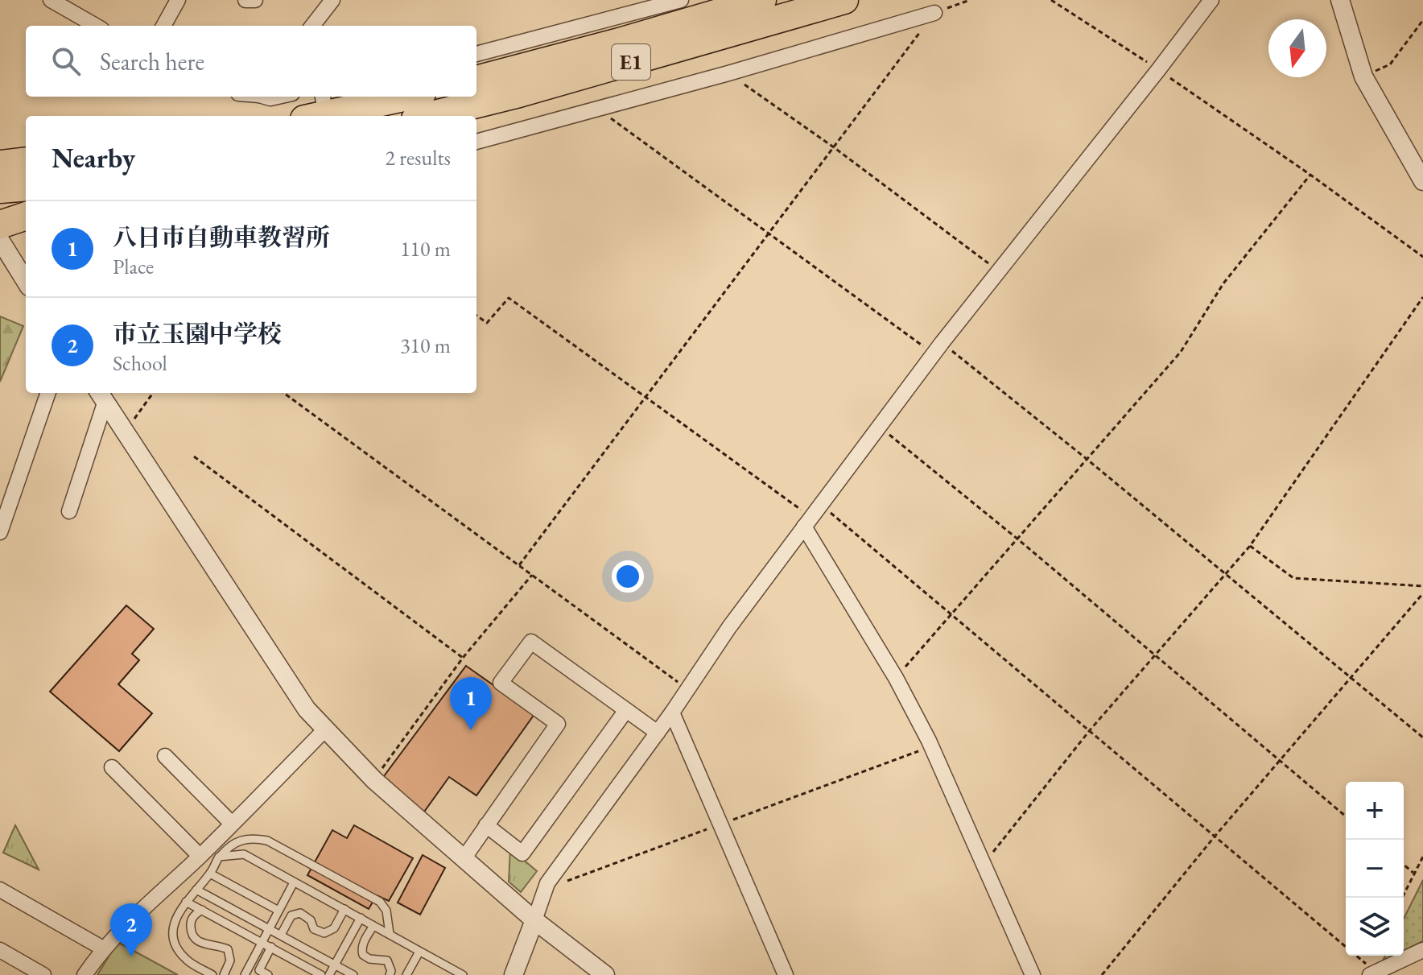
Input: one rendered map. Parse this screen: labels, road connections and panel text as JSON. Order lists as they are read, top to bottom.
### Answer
{
  "streets": {
    "highway": ["E1"]
  },
  "north": "bottom",
  "page": {
    "search": "Search here",
    "heading": ["Nearby", "2 results"],
    "list": [
      {
        "mark": "1",
        "name": "八日市自動車教習所",
        "note": "Place",
        "value": "110 m"
      },
      {
        "mark": "2",
        "name": "市立玉園中学校",
        "note": "School",
        "value": "310 m"
      }
    ],
    "pins": ["1", "2"],
    "map_buttons": ["+", "−"]
  }
}
